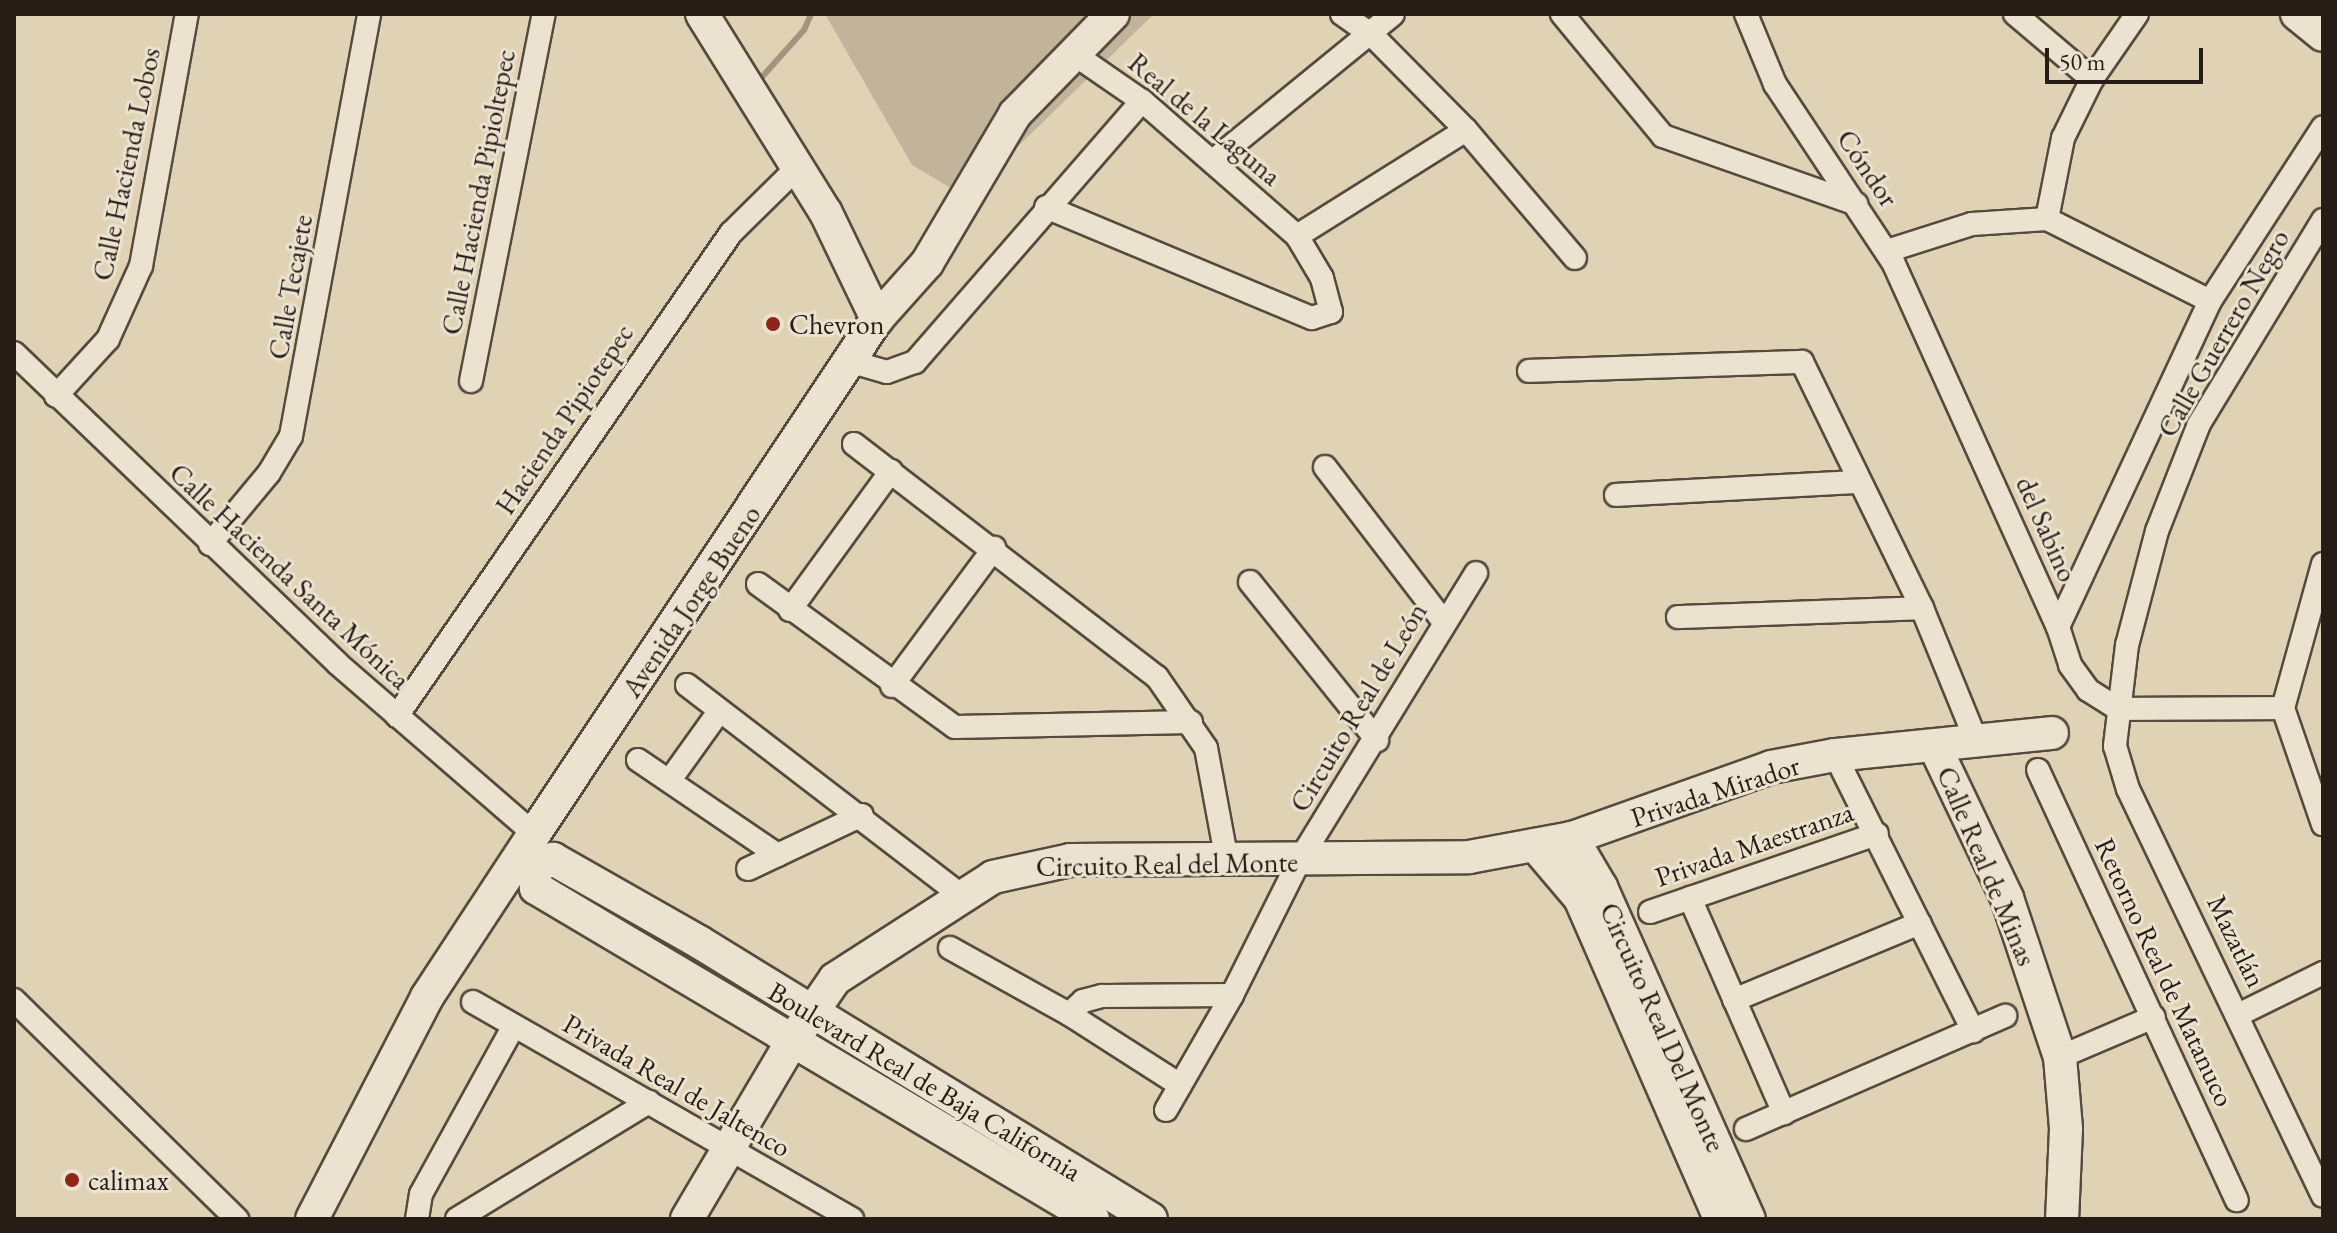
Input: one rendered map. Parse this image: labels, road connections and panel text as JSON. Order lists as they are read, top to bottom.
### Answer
{
  "streets": {
    "street": [
      "Real de la Laguna",
      "Calle Hacienda Lobos",
      "Cóndor",
      "Calle Hacienda Pipioltepec",
      "Calle Tecajete",
      "Calle Guerrero Negro",
      "Hacienda Pipiotepec",
      "del Sabino",
      "Calle Hacienda Santa Mónica",
      "Avenida Jorge Bueno",
      "Circuito Real de León",
      "Privada Mirador",
      "Privada Maestranza",
      "Circuito Real del Monte",
      "Calle Real de Minas",
      "Mazatlán",
      "Retorno Real de Matanuco",
      "Circuito Real Del Monte",
      "Boulevard Real de Baja California",
      "Privada Real de Jaltenco"
    ]
  },
  "crossings": [
    ["Real de la Laguna", "Avenida Jorge Bueno"],
    ["Calle Hacienda Lobos", "Calle Hacienda Santa Mónica"],
    ["Cóndor", "del Sabino"],
    ["Calle Tecajete", "Calle Hacienda Santa Mónica"],
    ["Calle Guerrero Negro", "del Sabino"],
    ["Calle Guerrero Negro", "Mazatlán"],
    ["Hacienda Pipiotepec", "Calle Hacienda Santa Mónica"],
    ["del Sabino", "Mazatlán"],
    ["Calle Hacienda Santa Mónica", "Avenida Jorge Bueno"],
    ["Circuito Real de León", "Circuito Real del Monte"],
    ["Privada Mirador", "Privada Maestranza"],
    ["Privada Mirador", "Circuito Real del Monte"],
    ["Privada Mirador", "Calle Real de Minas"],
    ["Privada Mirador", "Circuito Real Del Monte"],
    ["Circuito Real del Monte", "Circuito Real Del Monte"],
    ["Circuito Real del Monte", "Boulevard Real de Baja California"],
    ["Circuito Real del Monte", "Privada Real de Jaltenco"]
  ],
  "places": ["Chevron", "calimax"],
  "scale_bar": "50 m"
}
